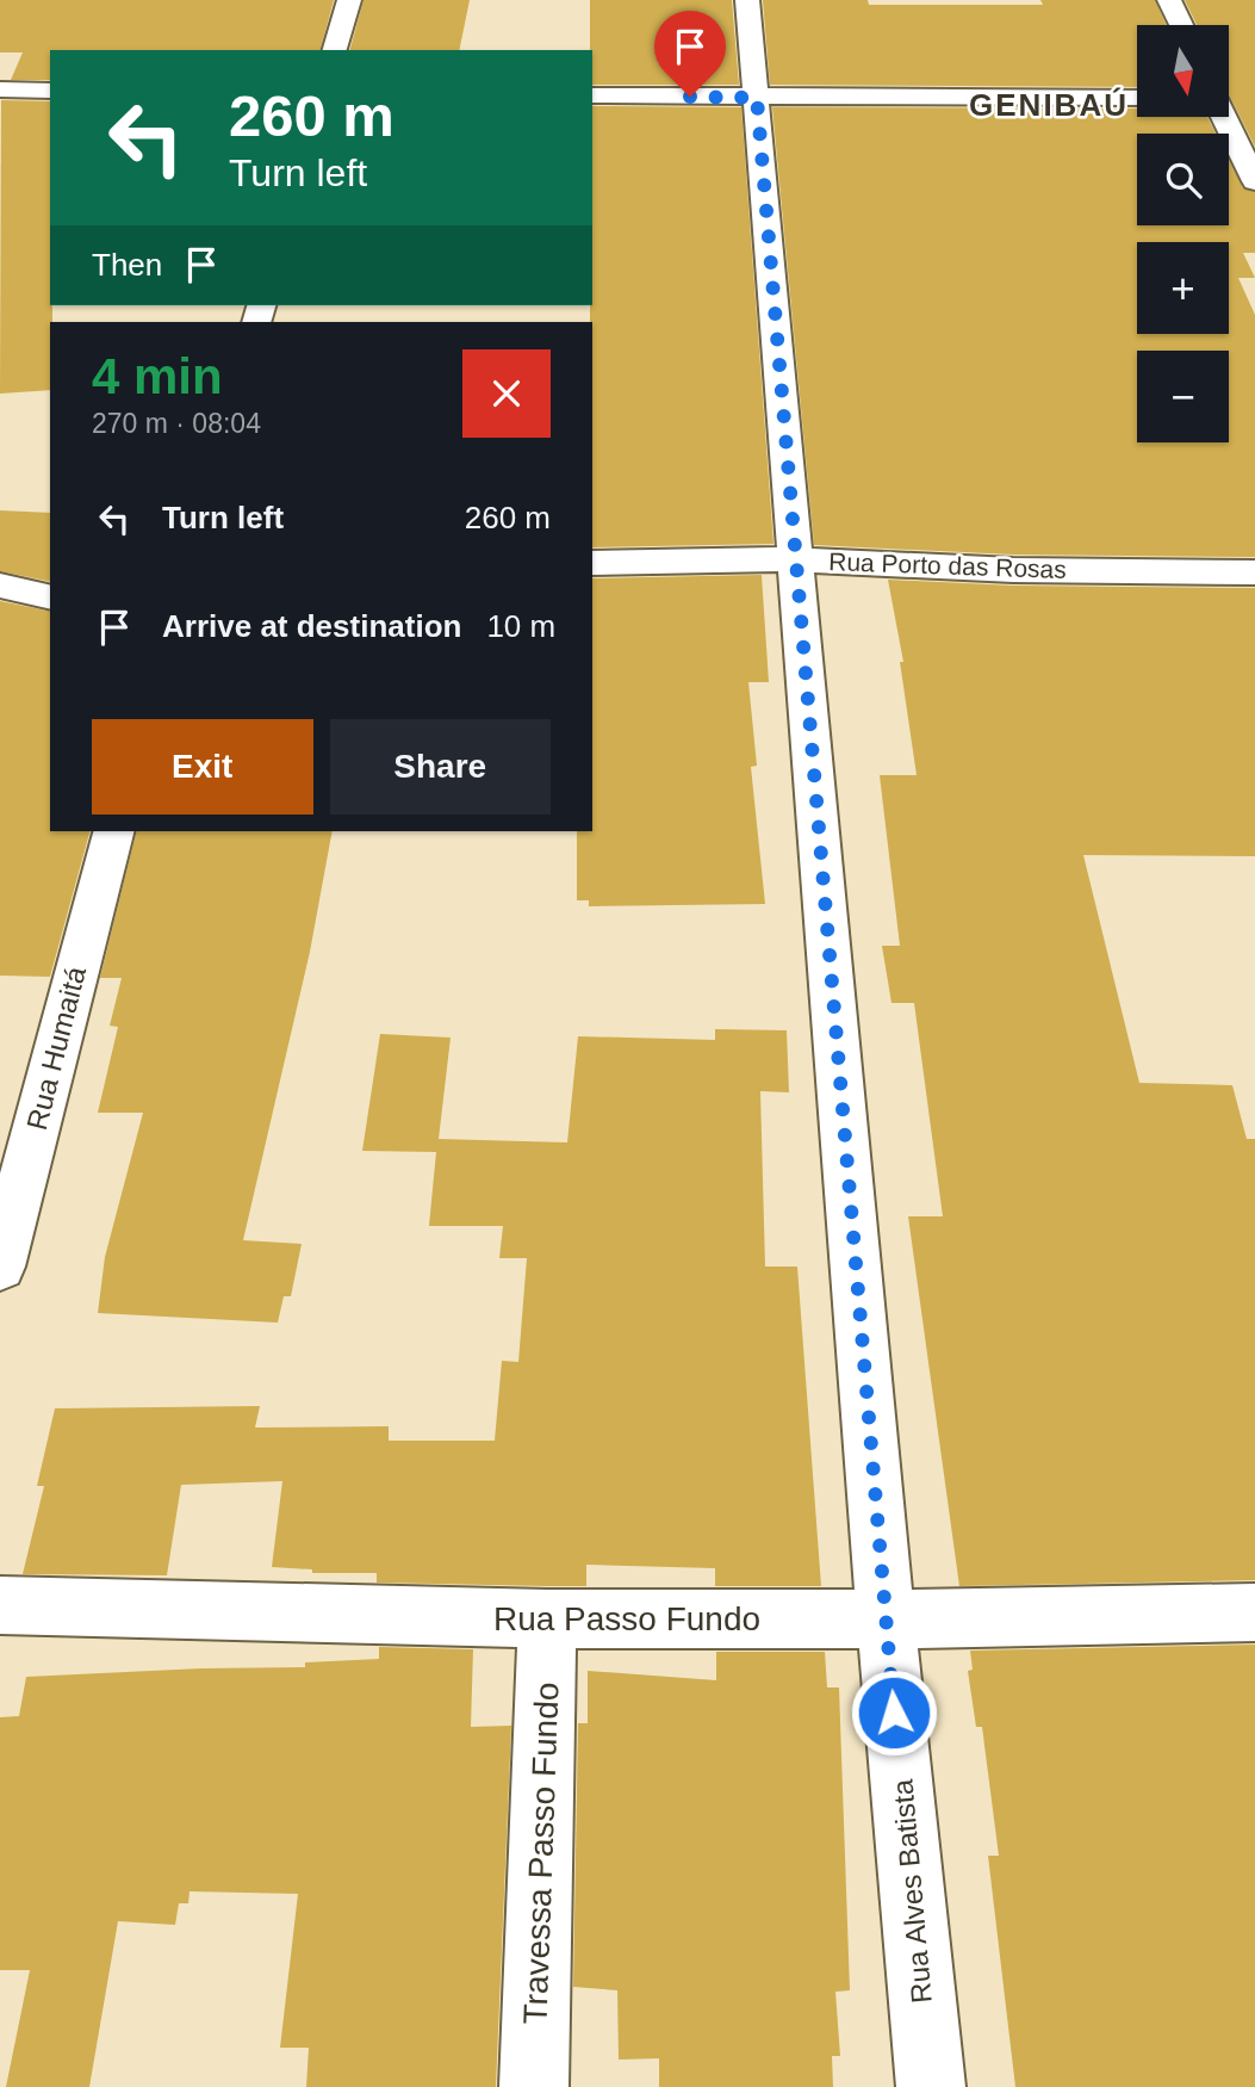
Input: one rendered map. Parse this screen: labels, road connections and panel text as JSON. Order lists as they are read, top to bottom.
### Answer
{
  "streets": {
    "street": [
      "Rua Porto das Rosas",
      "Rua Humaitá",
      "Rua Passo Fundo",
      "Travessa Passo Fundo",
      "Rua Alves Batista"
    ]
  },
  "crossings": [
    ["Rua Porto das Rosas", "Rua Alves Batista"],
    ["Rua Passo Fundo", "Travessa Passo Fundo"],
    ["Rua Passo Fundo", "Rua Alves Batista"]
  ],
  "districts": ["GENIBAÚ"],
  "north": "bottom",
  "page": {
    "map_buttons": ["+", "−"],
    "turn": ["260 m", "Turn left"],
    "then": "Then",
    "heading": ["4 min", "270 m · 08:04"],
    "list": [
      {
        "name": "Turn left",
        "value": "260 m"
      },
      {
        "name": "Arrive at destination",
        "value": "10 m"
      }
    ],
    "buttons": ["Exit", "Share"]
  }
}
